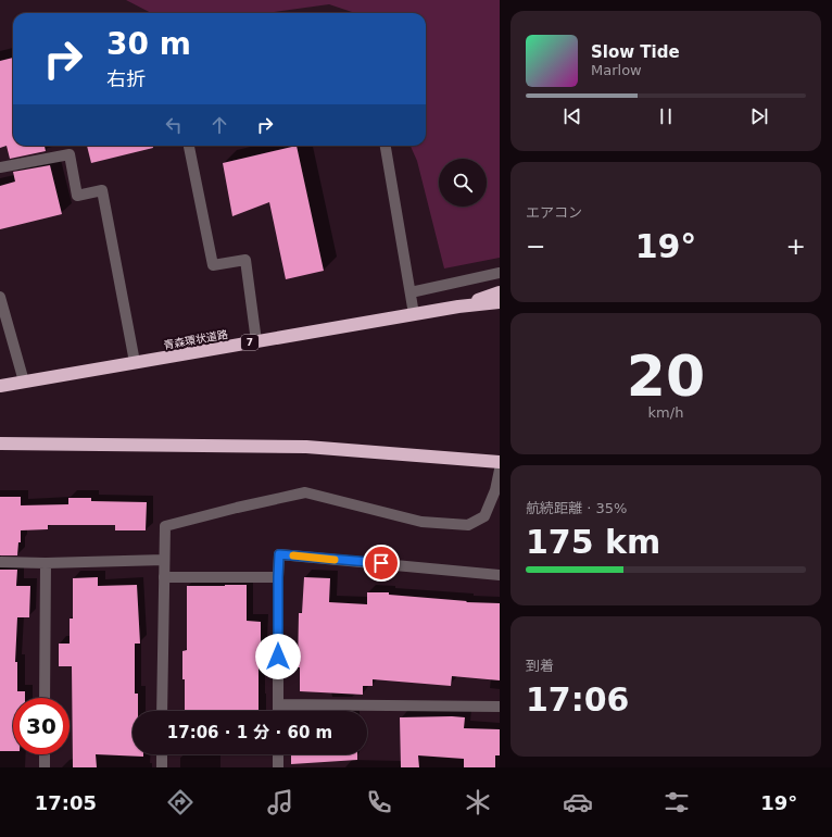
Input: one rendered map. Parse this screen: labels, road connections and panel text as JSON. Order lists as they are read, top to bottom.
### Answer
{
  "streets": {
    "highway": ["青森環状道路", "7"]
  },
  "page": {
    "turn": ["30 m", "右折"],
    "song": ["Slow Tide", "Marlow"],
    "tile": [
      "エアコン",
      ["20", "km/h"],
      ["航続距離 · 35%", "175 km"],
      ["到着", "17:06"]
    ],
    "heat": ["−", "19°", "+"],
    "limit": "30",
    "trip": "17:06 · 1 分 · 60 m",
    "tabs": ["17:05", "19°"]
  }
}
